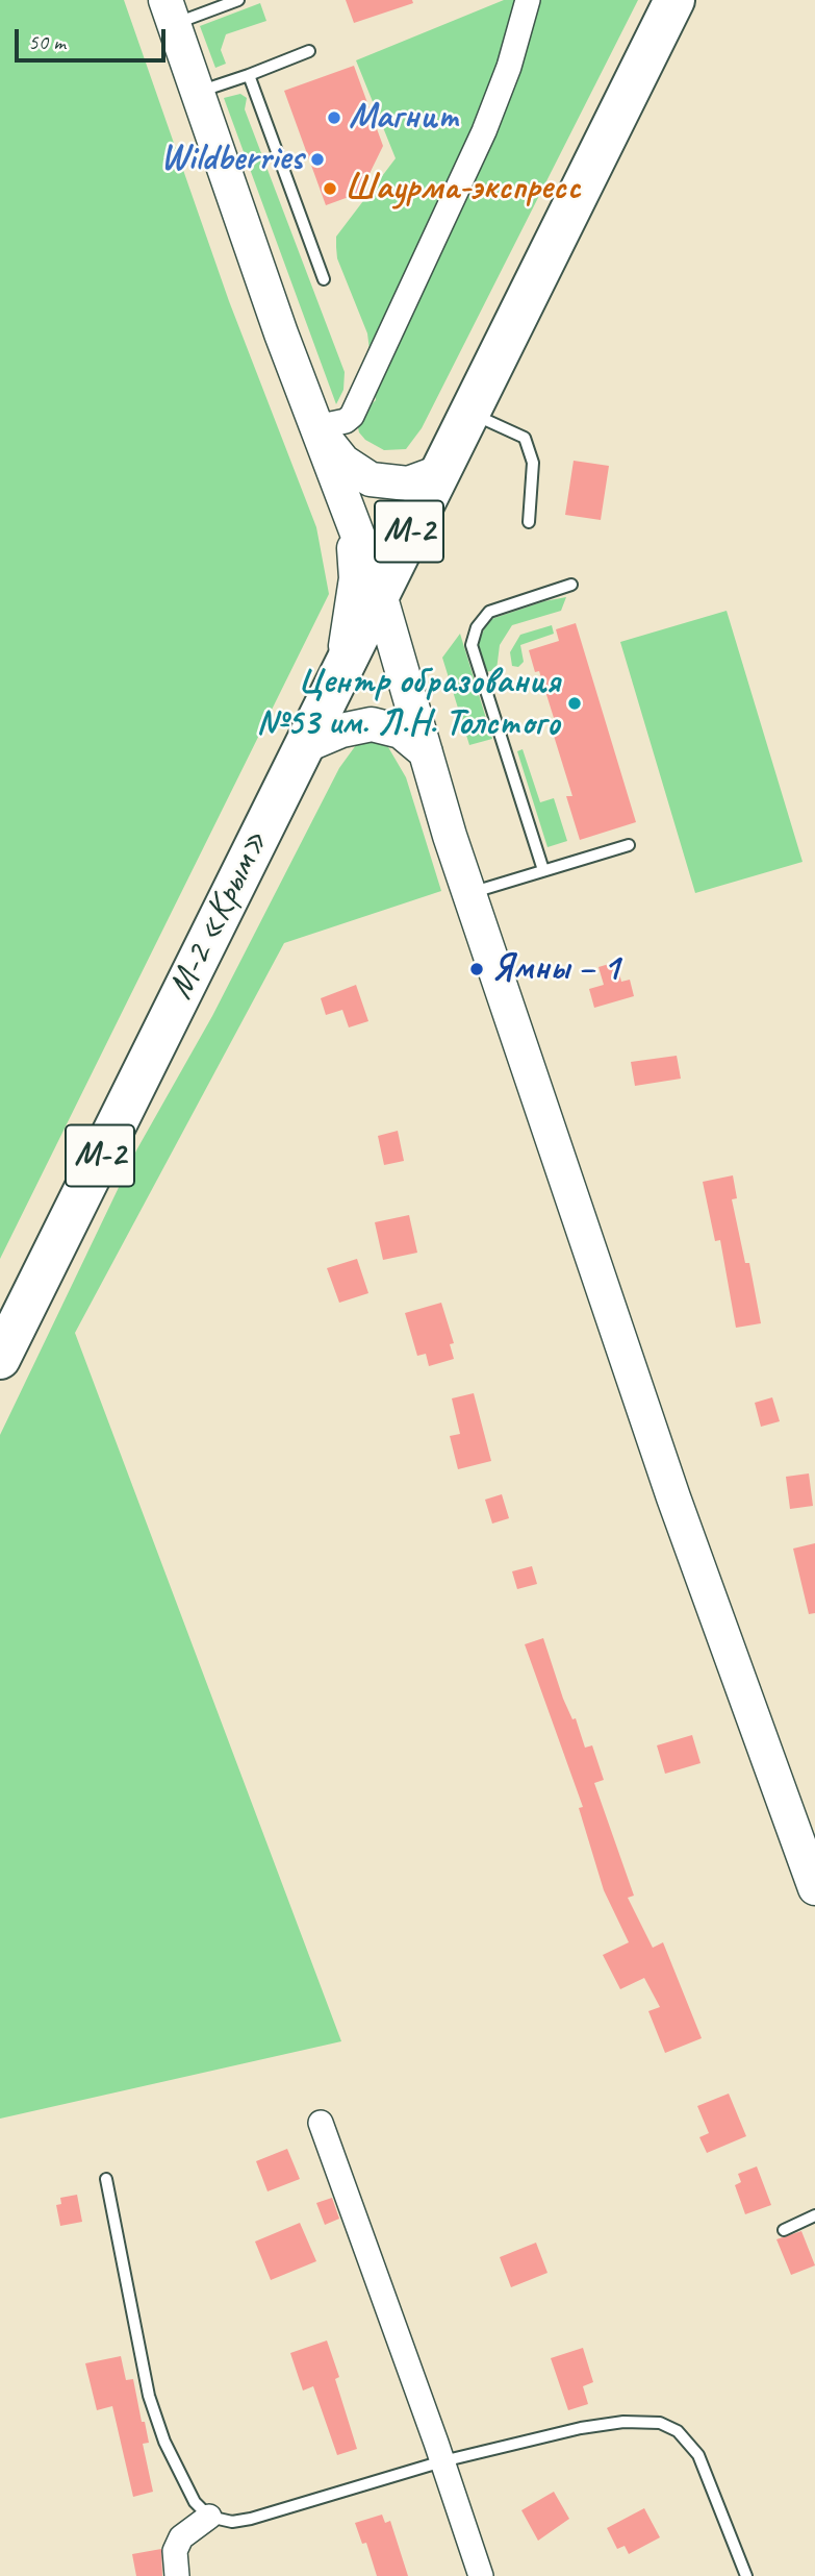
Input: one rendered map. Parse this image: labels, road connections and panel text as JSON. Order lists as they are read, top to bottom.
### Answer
{
  "streets": {
    "highway": ["М-2", "М-2 «Крым»"]
  },
  "crossings": [
    ["М-2", "М-2 «Крым»"]
  ],
  "places": [
    "Магнит",
    "Wildberries",
    "Шаурма-экспресс",
    "Центр образования №53 им. Л.Н. Толстого",
    "Ямны – 1"
  ],
  "scale_bar": "50 m"
}
